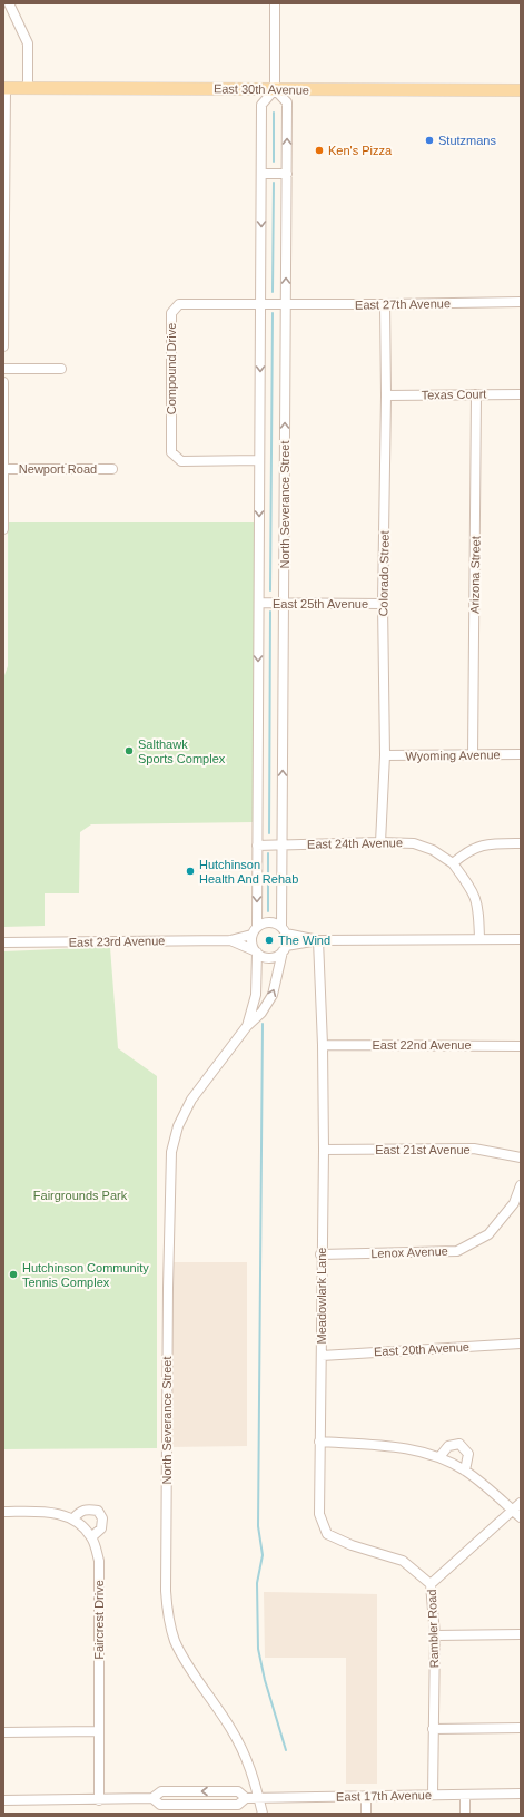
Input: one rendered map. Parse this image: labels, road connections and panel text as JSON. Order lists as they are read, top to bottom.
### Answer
{
  "streets": {
    "main road": ["East 30th Avenue"],
    "street": [
      "East 27th Avenue",
      "Compound Drive",
      "Texas Court",
      "Newport Road",
      "North Severance Street",
      "Colorado Street",
      "Arizona Street",
      "East 25th Avenue",
      "Wyoming Avenue",
      "East 24th Avenue",
      "East 23rd Avenue",
      "East 22nd Avenue",
      "East 21st Avenue",
      "Lenox Avenue",
      "Meadowlark Lane",
      "East 20th Avenue",
      "Faircrest Drive",
      "Rambler Road",
      "East 17th Avenue"
    ]
  },
  "crossings": [
    ["East 30th Avenue", "North Severance Street"],
    ["East 27th Avenue", "Compound Drive"],
    ["East 27th Avenue", "North Severance Street"],
    ["East 27th Avenue", "Colorado Street"],
    ["Compound Drive", "North Severance Street"],
    ["Texas Court", "Colorado Street"],
    ["Texas Court", "Arizona Street"],
    ["North Severance Street", "East 25th Avenue"],
    ["North Severance Street", "East 24th Avenue"],
    ["North Severance Street", "East 23rd Avenue"],
    ["North Severance Street", "East 17th Avenue"],
    ["Colorado Street", "East 25th Avenue"],
    ["Colorado Street", "Wyoming Avenue"],
    ["Colorado Street", "East 24th Avenue"],
    ["Arizona Street", "Wyoming Avenue"],
    ["East 22nd Avenue", "Meadowlark Lane"],
    ["East 21st Avenue", "Meadowlark Lane"],
    ["Lenox Avenue", "Meadowlark Lane"],
    ["Meadowlark Lane", "East 20th Avenue"],
    ["Meadowlark Lane", "Rambler Road"],
    ["Faircrest Drive", "East 17th Avenue"],
    ["Rambler Road", "East 17th Avenue"]
  ],
  "parks": ["Fairgrounds Park"],
  "places": [
    "Stutzmans",
    "Ken's Pizza",
    "Salthawk Sports Complex",
    "Hutchinson Health And Rehab",
    "The Wind",
    "Hutchinson Community Tennis Complex"
  ]
}
